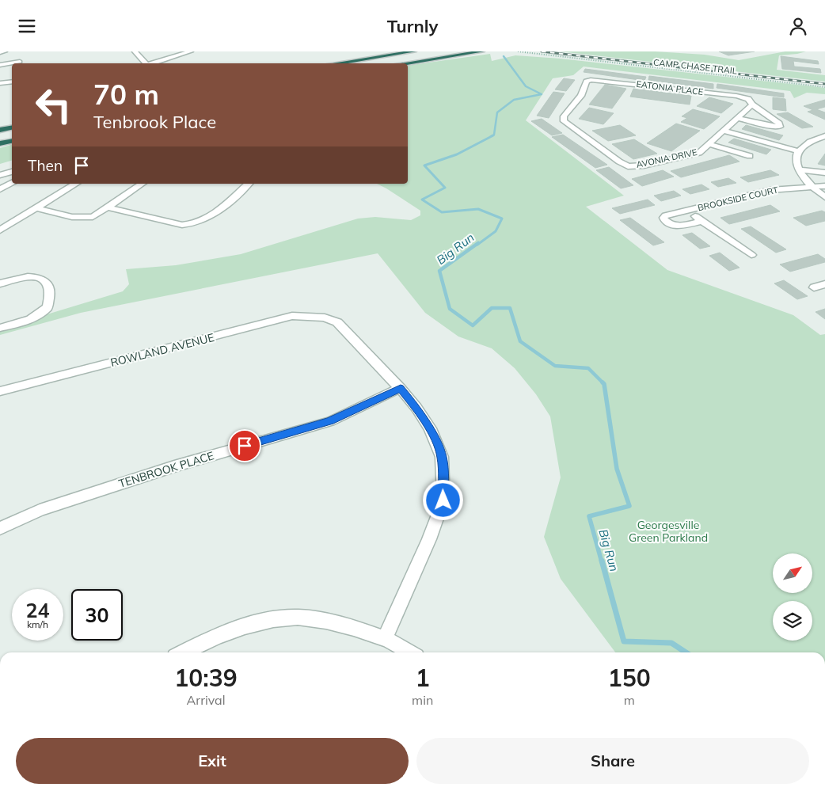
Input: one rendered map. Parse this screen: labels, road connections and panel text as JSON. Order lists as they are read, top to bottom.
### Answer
{
  "streets": {
    "street": [
      "EATONIA PLACE",
      "AVONIA DRIVE",
      "BROOKSIDE COURT",
      "ROWLAND AVENUE",
      "TENBROOK PLACE"
    ],
    "path": ["CAMP CHASE TRAIL"]
  },
  "crossings": [
    ["EATONIA PLACE", "AVONIA DRIVE"],
    ["ROWLAND AVENUE", "TENBROOK PLACE"]
  ],
  "water": ["Big Run"],
  "parks": ["Georgesville Green Parkland"],
  "north": "top right",
  "page": {
    "header": "Turnly",
    "turn": ["70 m", "Tenbrook Place"],
    "then": "Then",
    "speed": "24 km/h",
    "limit": "30",
    "eta": [
      "10:39",
      "Arrival",
      "1",
      "min",
      "150",
      "m"
    ],
    "buttons": ["Exit", "Share"]
  }
}
